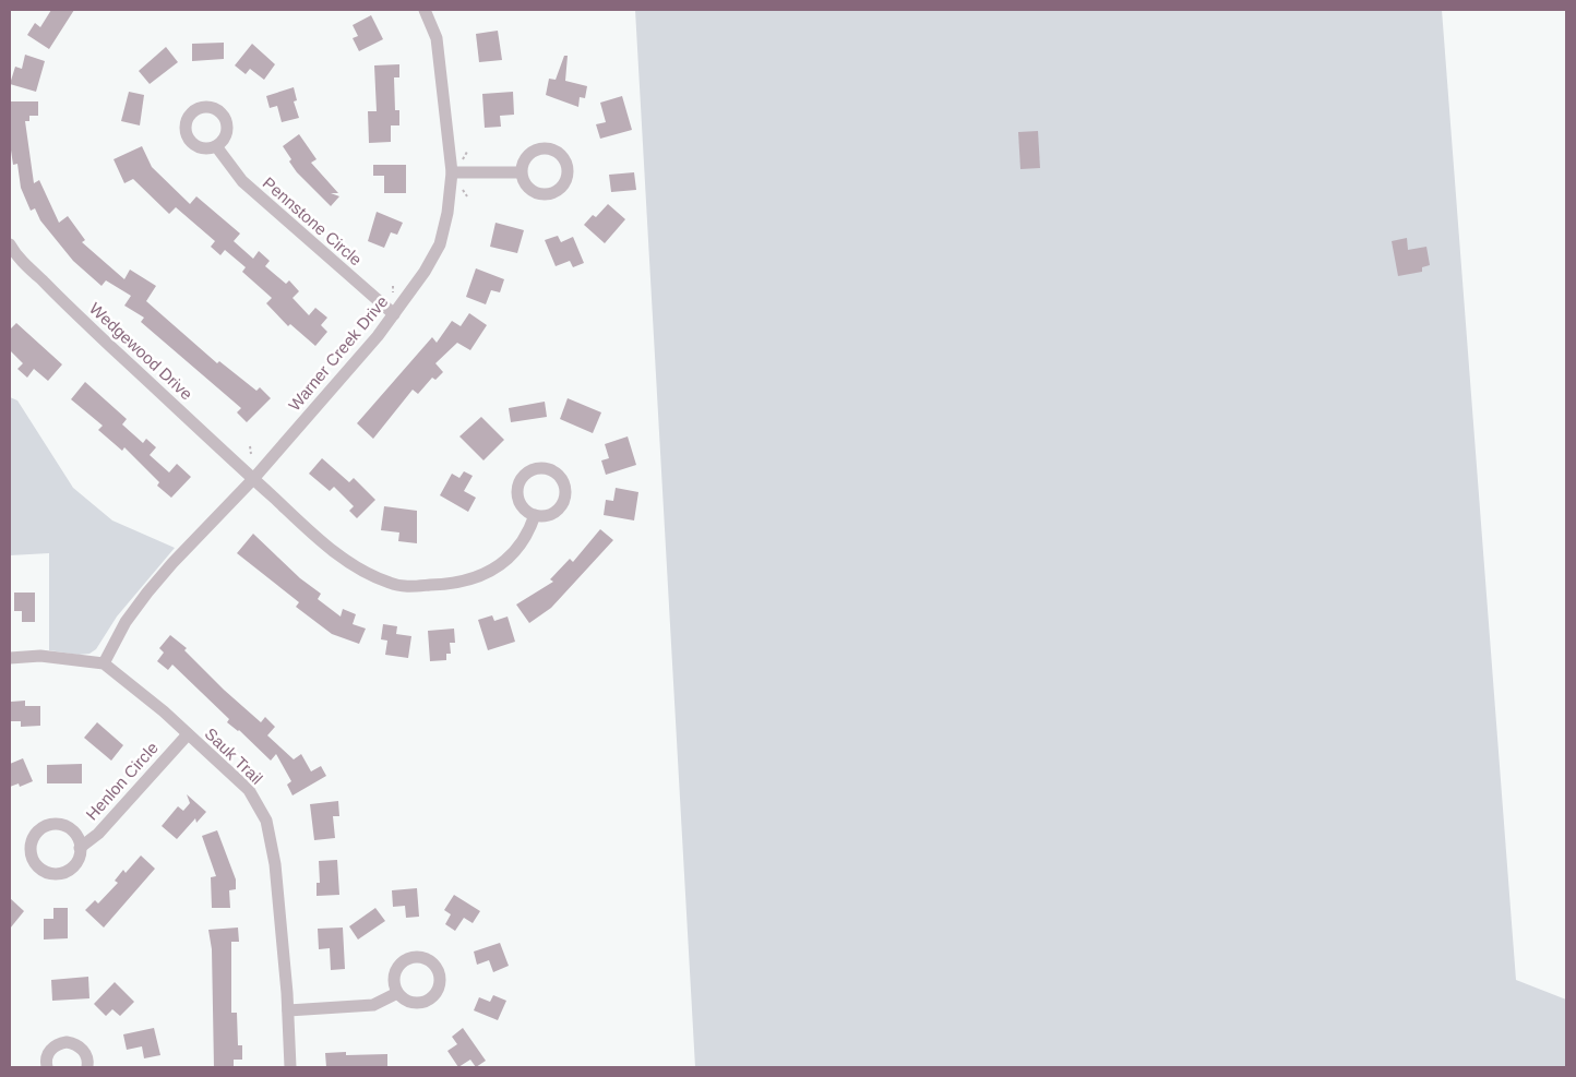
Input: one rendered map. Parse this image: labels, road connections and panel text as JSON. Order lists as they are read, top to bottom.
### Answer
{
  "streets": {
    "street": [
      "Pennstone Circle",
      "Wedgewood Drive",
      "Warner Creek Drive",
      "Sauk Trail",
      "Henlon Circle"
    ]
  },
  "crossings": [
    ["Pennstone Circle", "Warner Creek Drive"],
    ["Wedgewood Drive", "Warner Creek Drive"],
    ["Warner Creek Drive", "Sauk Trail"],
    ["Sauk Trail", "Henlon Circle"]
  ]
}
